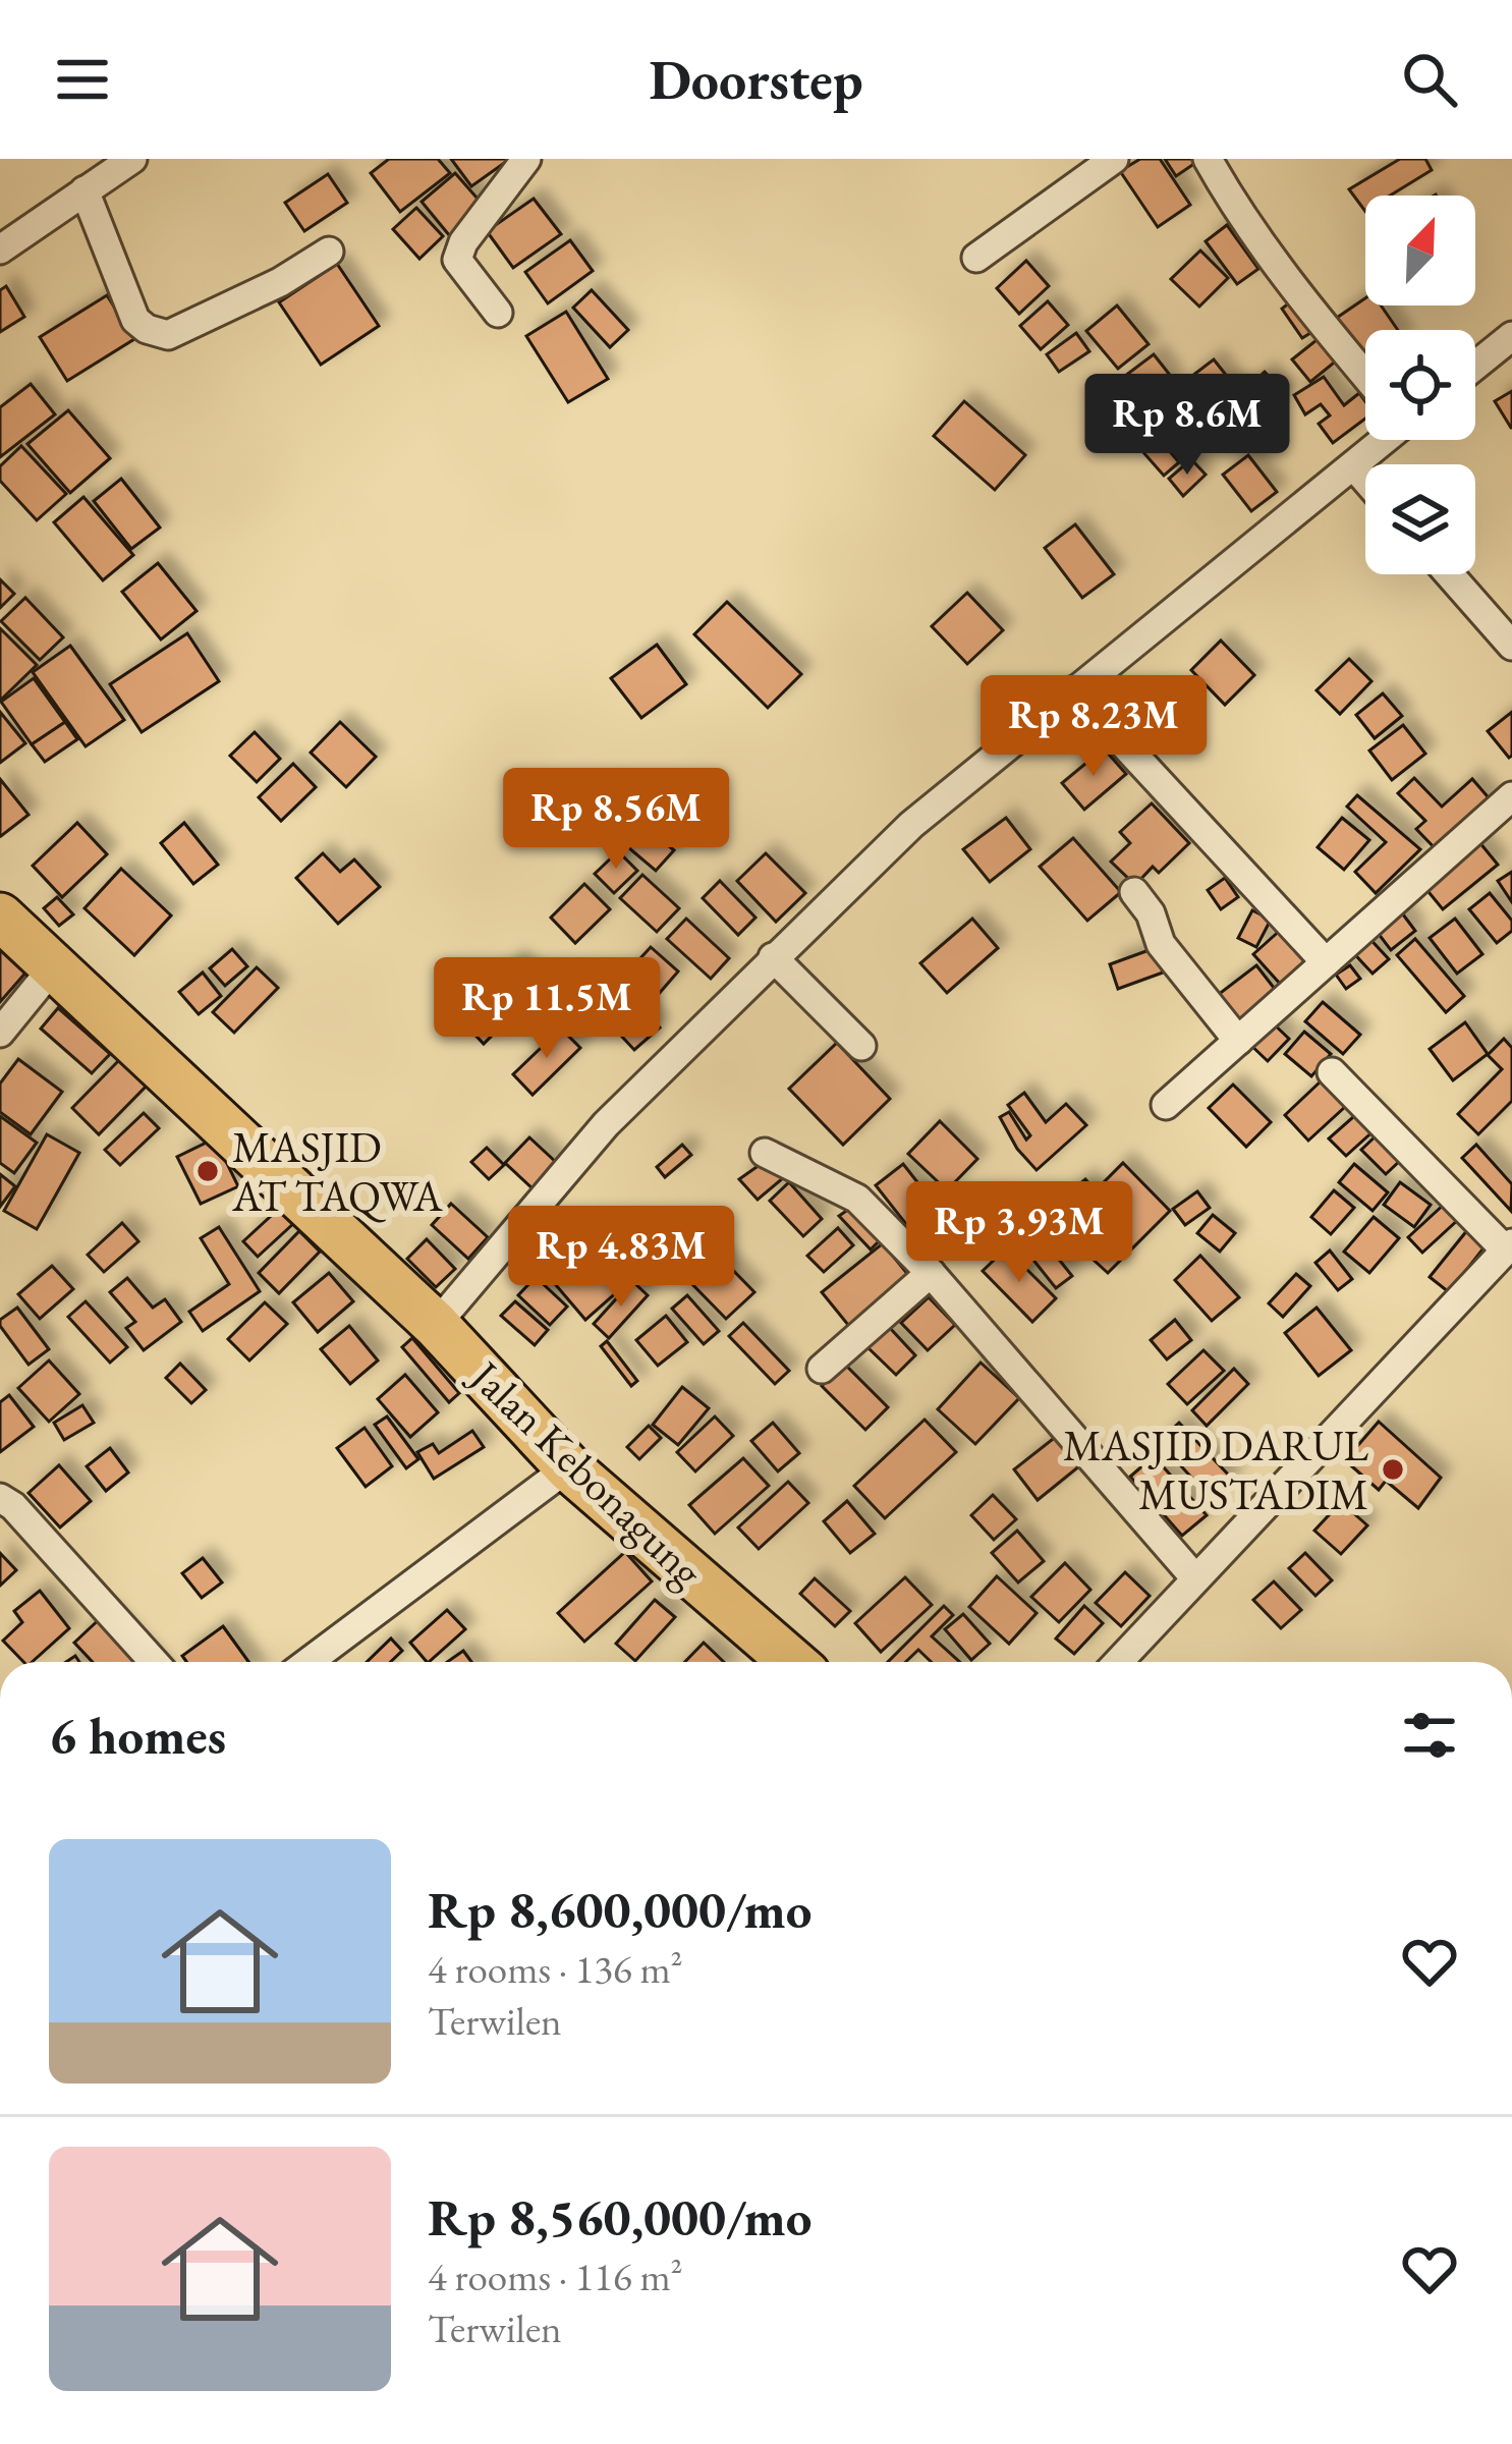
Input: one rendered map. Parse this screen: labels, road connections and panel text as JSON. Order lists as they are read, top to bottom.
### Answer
{
  "streets": {
    "main road": ["Jalan Kebonagung"]
  },
  "places": ["MASJID AT TAQWA", "MASJID DARUL MUSTADIM"],
  "north": "top right",
  "page": {
    "header": "Doorstep",
    "price": [
      "Rp 8.6M",
      "Rp 8.23M",
      "Rp 8.56M",
      "Rp 11.5M",
      "Rp 3.93M",
      "Rp 4.83M"
    ],
    "heading": "6 homes",
    "list": [
      {
        "name": "Rp 8,600,000/mo",
        "note": "4 rooms · 136 m² · Terwilen"
      },
      {
        "name": "Rp 8,560,000/mo",
        "note": "4 rooms · 116 m² · Terwilen"
      }
    ]
  }
}
